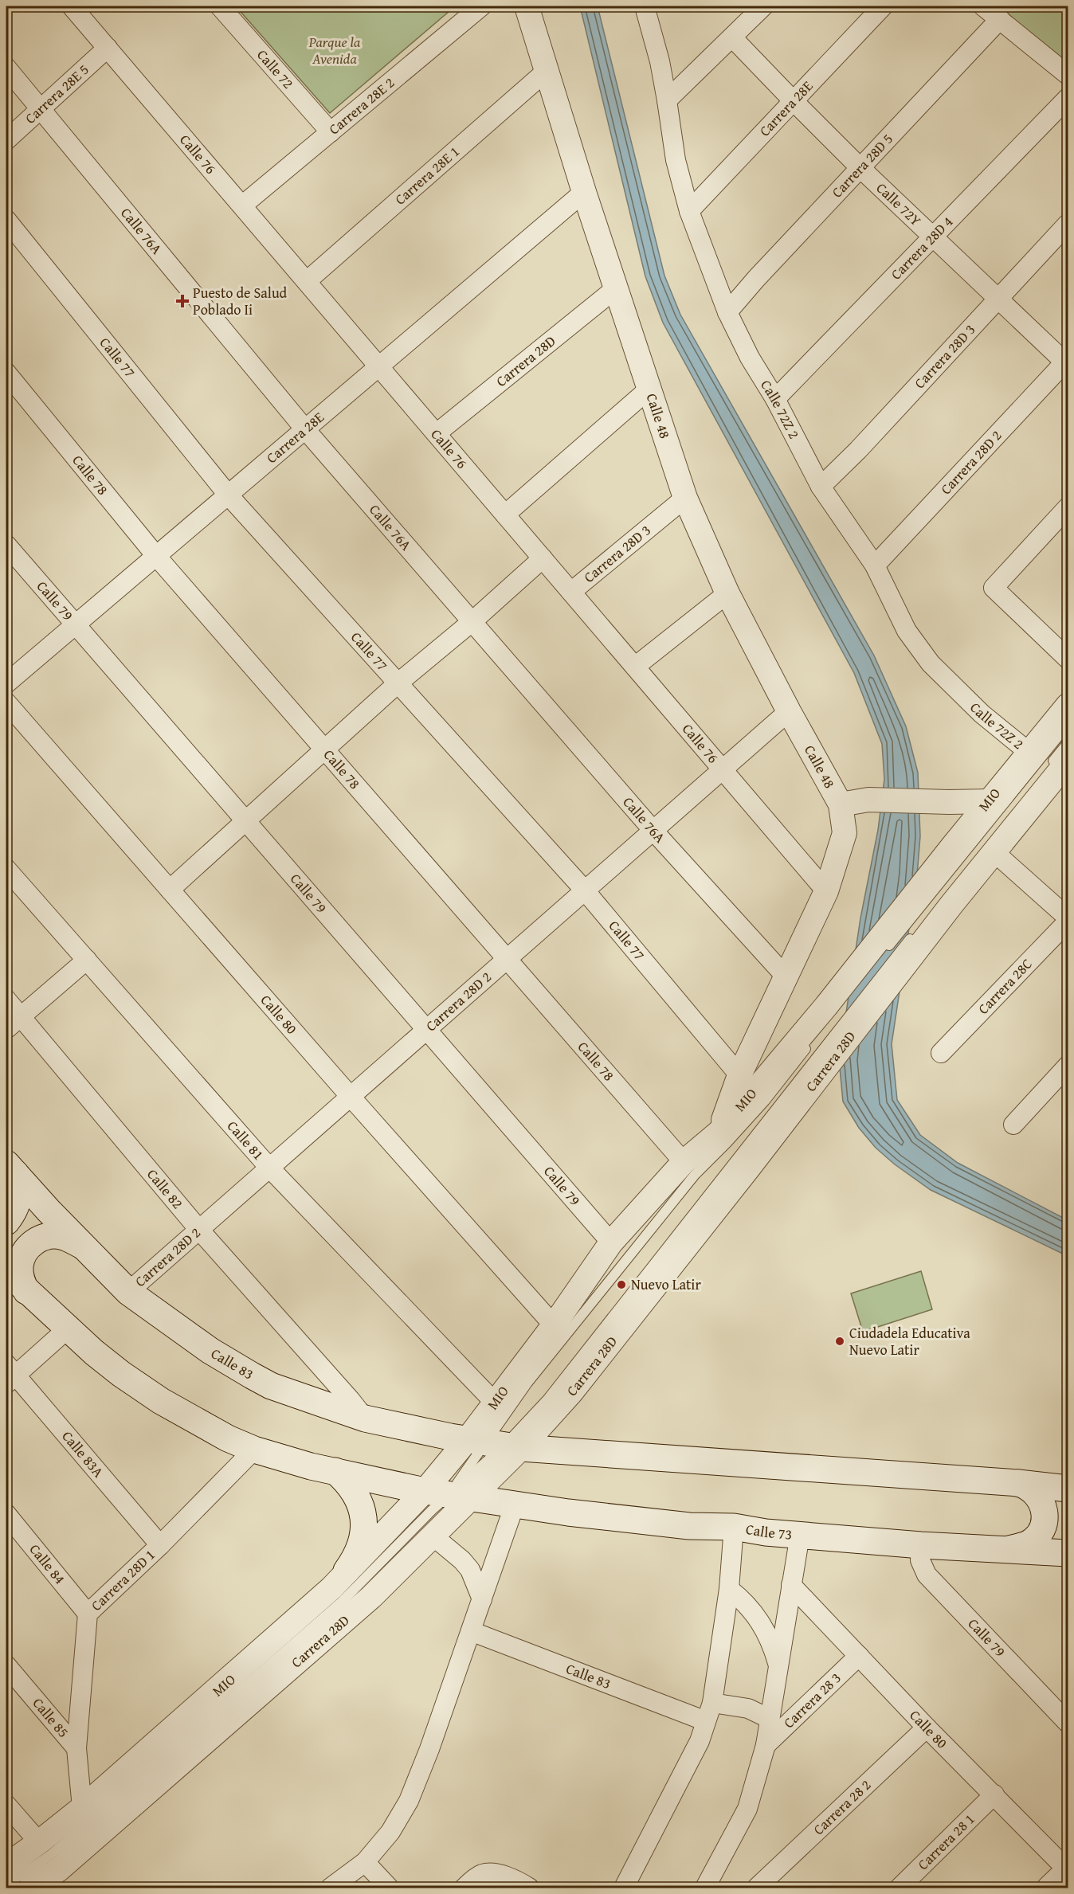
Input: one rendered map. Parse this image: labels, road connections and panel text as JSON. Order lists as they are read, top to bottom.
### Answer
{
  "streets": {
    "main road": ["Calle 83", "Calle 73"],
    "street": [
      "Calle 72",
      "Carrera 28E 5",
      "Carrera 28E 2",
      "Carrera 28E",
      "Calle 76",
      "Carrera 28D 5",
      "Carrera 28E 1",
      "Calle 72Y",
      "Calle 76A",
      "Carrera 28D 4",
      "Carrera 28D 3",
      "Calle 77",
      "Carrera 28D",
      "Calle 72Z 2",
      "Calle 48",
      "Carrera 28D 2",
      "Calle 78",
      "Calle 79",
      "Carrera 28C",
      "Calle 80",
      "Calle 81",
      "Calle 82",
      "Calle 83A",
      "Calle 84",
      "Carrera 28D 1",
      "Carrera 28 3",
      "Calle 85",
      "Carrera 28 2",
      "Carrera 28 1"
    ],
    "lane": ["MIO"]
  },
  "crossings": [
    ["Calle 72", "Carrera 28E 2"],
    ["Carrera 28E 5", "Calle 76"],
    ["Carrera 28E 5", "Calle 76A"],
    ["Carrera 28E 2", "Calle 76"],
    ["Carrera 28E", "Calle 76"],
    ["Carrera 28E", "Calle 72Y"],
    ["Carrera 28E", "Calle 76A"],
    ["Carrera 28E", "Calle 77"],
    ["Carrera 28E", "Calle 72Z 2"],
    ["Carrera 28E", "Calle 48"],
    ["Carrera 28E", "Calle 78"],
    ["Carrera 28E", "Calle 79"],
    ["Calle 76", "Carrera 28E 1"],
    ["Calle 76", "Carrera 28D 3"],
    ["Calle 76", "Carrera 28D"],
    ["Calle 76", "Carrera 28D 2"],
    ["Carrera 28D 5", "Calle 72Y"],
    ["Carrera 28D 5", "Calle 72Z 2"],
    ["Carrera 28E 1", "Calle 48"],
    ["Calle 72Y", "Carrera 28D 4"],
    ["Calle 72Y", "Carrera 28D 3"],
    ["Calle 72Y", "Carrera 28D 2"],
    ["Calle 76A", "Carrera 28D 2"],
    ["Carrera 28D 4", "Calle 72Z 2"],
    ["Carrera 28D 3", "Calle 72Z 2"],
    ["Carrera 28D 3", "Calle 48"],
    ["Calle 77", "Carrera 28D 2"],
    ["Carrera 28D", "Calle 72Z 2"],
    ["Carrera 28D", "Calle 48"],
    ["Carrera 28D", "Calle 78"],
    ["Carrera 28D", "Calle 79"],
    ["Carrera 28D", "MIO"],
    ["Carrera 28D", "Calle 80"],
    ["Carrera 28D", "Calle 81"],
    ["Carrera 28D", "Calle 83"],
    ["Carrera 28D", "Calle 73"],
    ["Carrera 28D", "Carrera 28D 1"],
    ["Calle 72Z 2", "Carrera 28D 2"],
    ["Calle 48", "Carrera 28D 2"],
    ["Carrera 28D 2", "Calle 78"],
    ["Carrera 28D 2", "Calle 79"],
    ["Carrera 28D 2", "Calle 80"],
    ["Carrera 28D 2", "Calle 81"],
    ["Carrera 28D 2", "Calle 82"],
    ["Carrera 28D 2", "Calle 83"],
    ["Calle 79", "Calle 73"],
    ["MIO", "Calle 83"],
    ["MIO", "Calle 73"],
    ["Calle 80", "Carrera 28 3"],
    ["Calle 80", "Carrera 28 2"],
    ["Calle 80", "Carrera 28 1"],
    ["Calle 82", "Calle 83"],
    ["Calle 83A", "Carrera 28D 1"],
    ["Calle 84", "Carrera 28D 1"],
    ["Carrera 28D 1", "Calle 85"]
  ],
  "parks": ["Parque la Avenida"],
  "places": {
    "health": ["Puesto de Salud Poblado Ii"],
    "other": ["Nuevo Latir", "Ciudadela Educativa Nuevo Latir"]
  }
}
